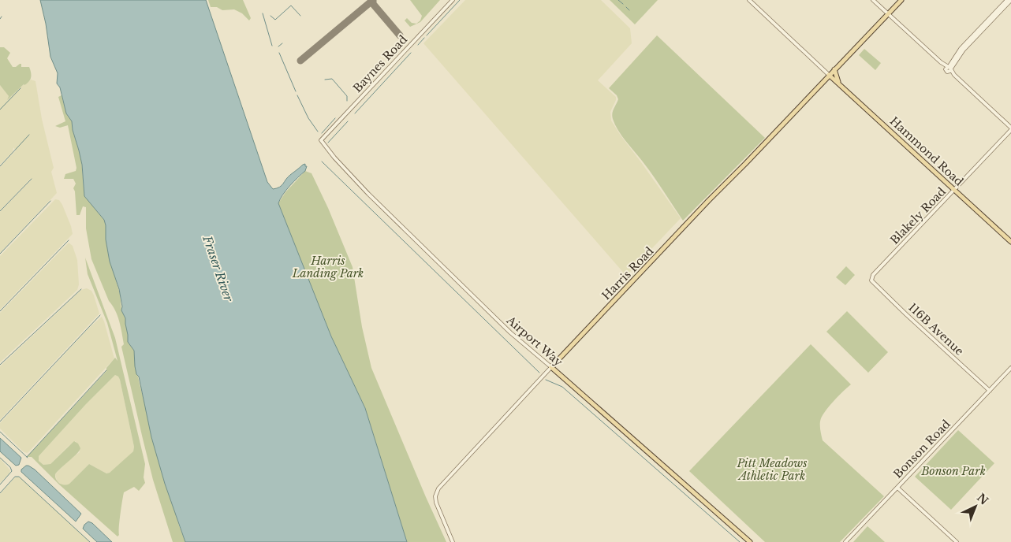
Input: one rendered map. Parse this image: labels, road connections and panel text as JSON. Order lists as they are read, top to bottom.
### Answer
{
  "streets": {
    "main road": ["Hammond Road", "Harris Road", "Airport Way"],
    "street": [
      "Baynes Road",
      "Blakely Road",
      "116B Avenue",
      "Bonson Road"
    ]
  },
  "crossings": [
    ["Baynes Road", "Airport Way"],
    ["Hammond Road", "Blakely Road"],
    ["Hammond Road", "Harris Road"],
    ["Blakely Road", "116B Avenue"],
    ["Harris Road", "Airport Way"],
    ["116B Avenue", "Bonson Road"]
  ],
  "water": ["Fraser River"],
  "parks": ["Harris Landing Park", "Pitt Meadows Athletic Park", "Bonson Park"],
  "north": "top right"
}
